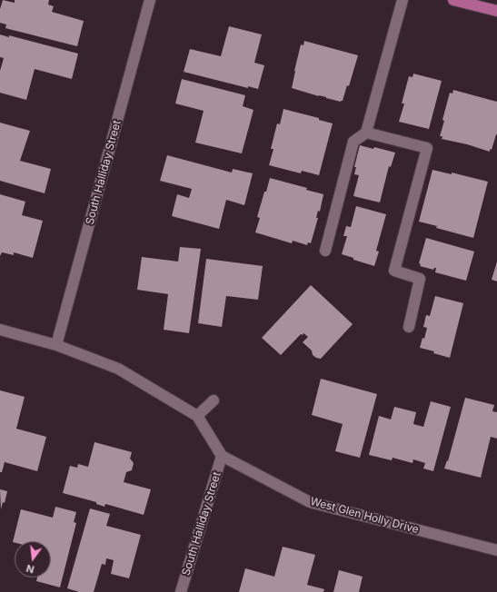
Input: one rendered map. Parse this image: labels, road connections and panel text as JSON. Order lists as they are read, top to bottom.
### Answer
{
  "streets": {
    "street": ["South Halliday Street", "West Glen Holly Drive"]
  },
  "crossings": [
    ["South Halliday Street", "West Glen Holly Drive"]
  ],
  "north": "bottom"
}
